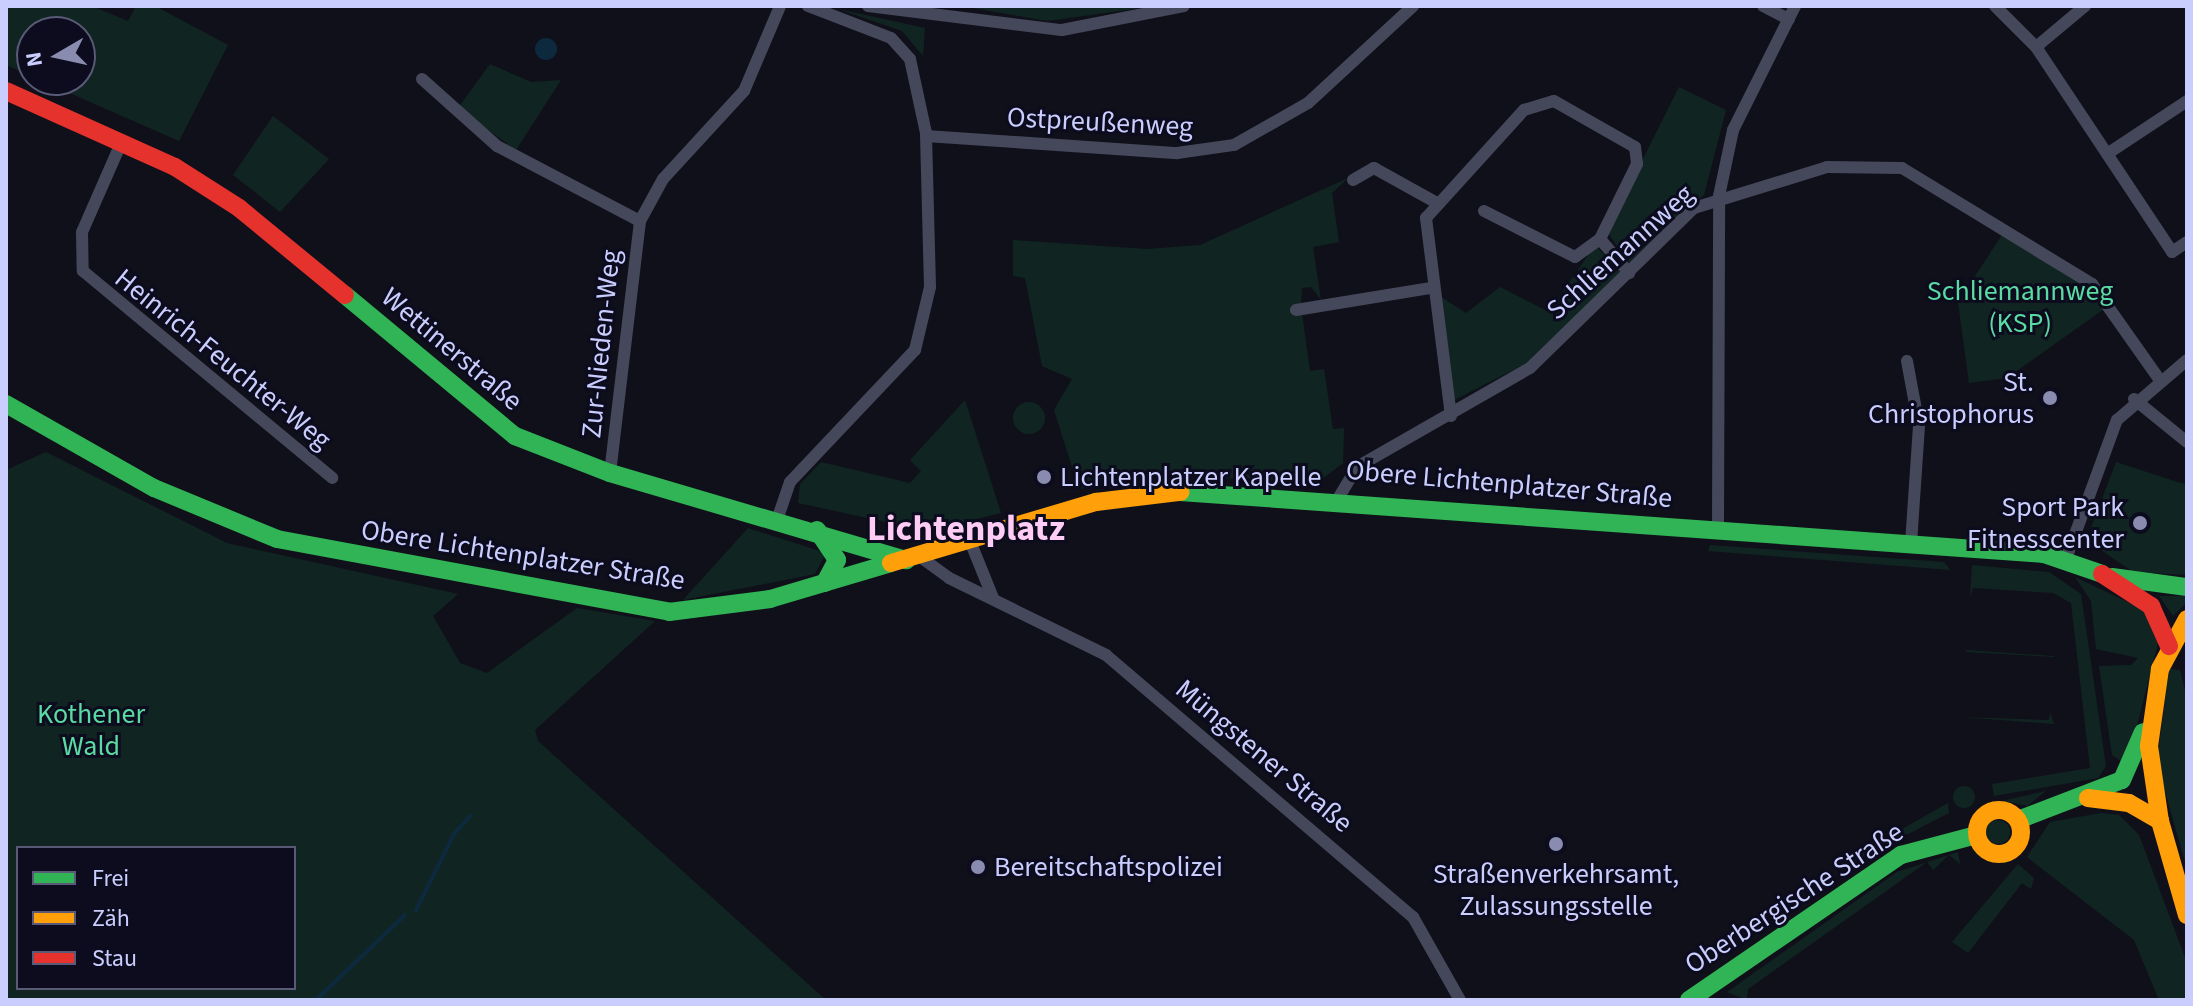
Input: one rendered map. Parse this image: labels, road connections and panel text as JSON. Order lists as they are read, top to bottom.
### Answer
{
  "streets": {
    "main road": ["Wettinerstraße", "Obere Lichtenplatzer Straße", "Oberbergische Straße"],
    "street": [
      "Ostpreußenweg",
      "Schliemannweg",
      "Zur-Nieden-Weg",
      "Heinrich-Feuchter-Weg",
      "Müngstener Straße"
    ]
  },
  "crossings": [
    ["Schliemannweg", "Obere Lichtenplatzer Straße"],
    ["Zur-Nieden-Weg", "Wettinerstraße"],
    ["Wettinerstraße", "Heinrich-Feuchter-Weg"],
    ["Wettinerstraße", "Obere Lichtenplatzer Straße"],
    ["Wettinerstraße", "Müngstener Straße"],
    ["Obere Lichtenplatzer Straße", "Müngstener Straße"]
  ],
  "districts": ["Lichtenplatz"],
  "parks": ["Schliemannweg (KSP)", "Kothener Wald"],
  "places": [
    "St. Christophorus",
    "Lichtenplatzer Kapelle",
    "Sport Park Fitnesscenter",
    "Straßenverkehrsamt, Zulassungsstelle",
    "Bereitschaftspolizei"
  ],
  "legend": ["Frei", "Zäh", "Stau"],
  "north": "left"
}
